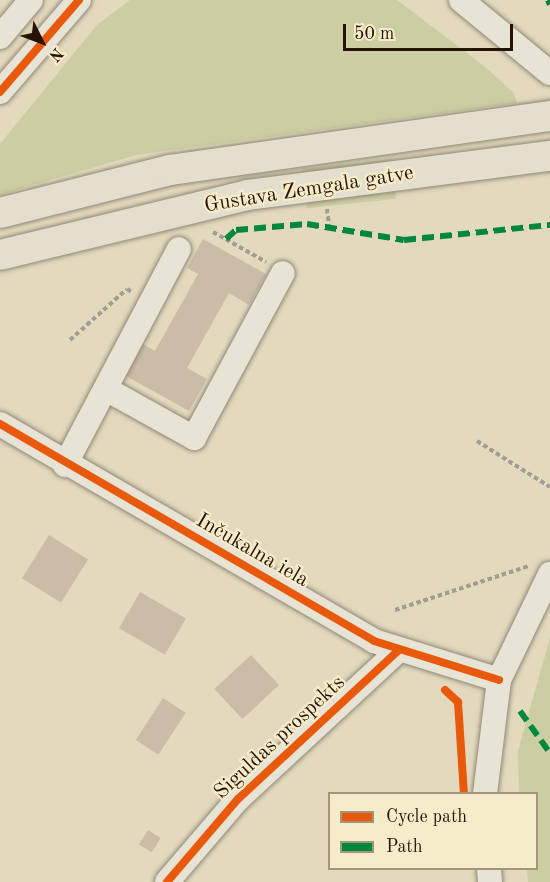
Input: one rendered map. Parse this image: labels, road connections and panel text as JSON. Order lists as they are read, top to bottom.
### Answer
{
  "streets": {
    "main road": ["Gustava Zemgala gatve"],
    "street": ["Inčukalna iela", "Siguldas prospekts"]
  },
  "crossings": [
    ["Inčukalna iela", "Siguldas prospekts"]
  ],
  "legend": ["Cycle path", "Path"],
  "scale_bar": "50 m",
  "north": "bottom right"
}
